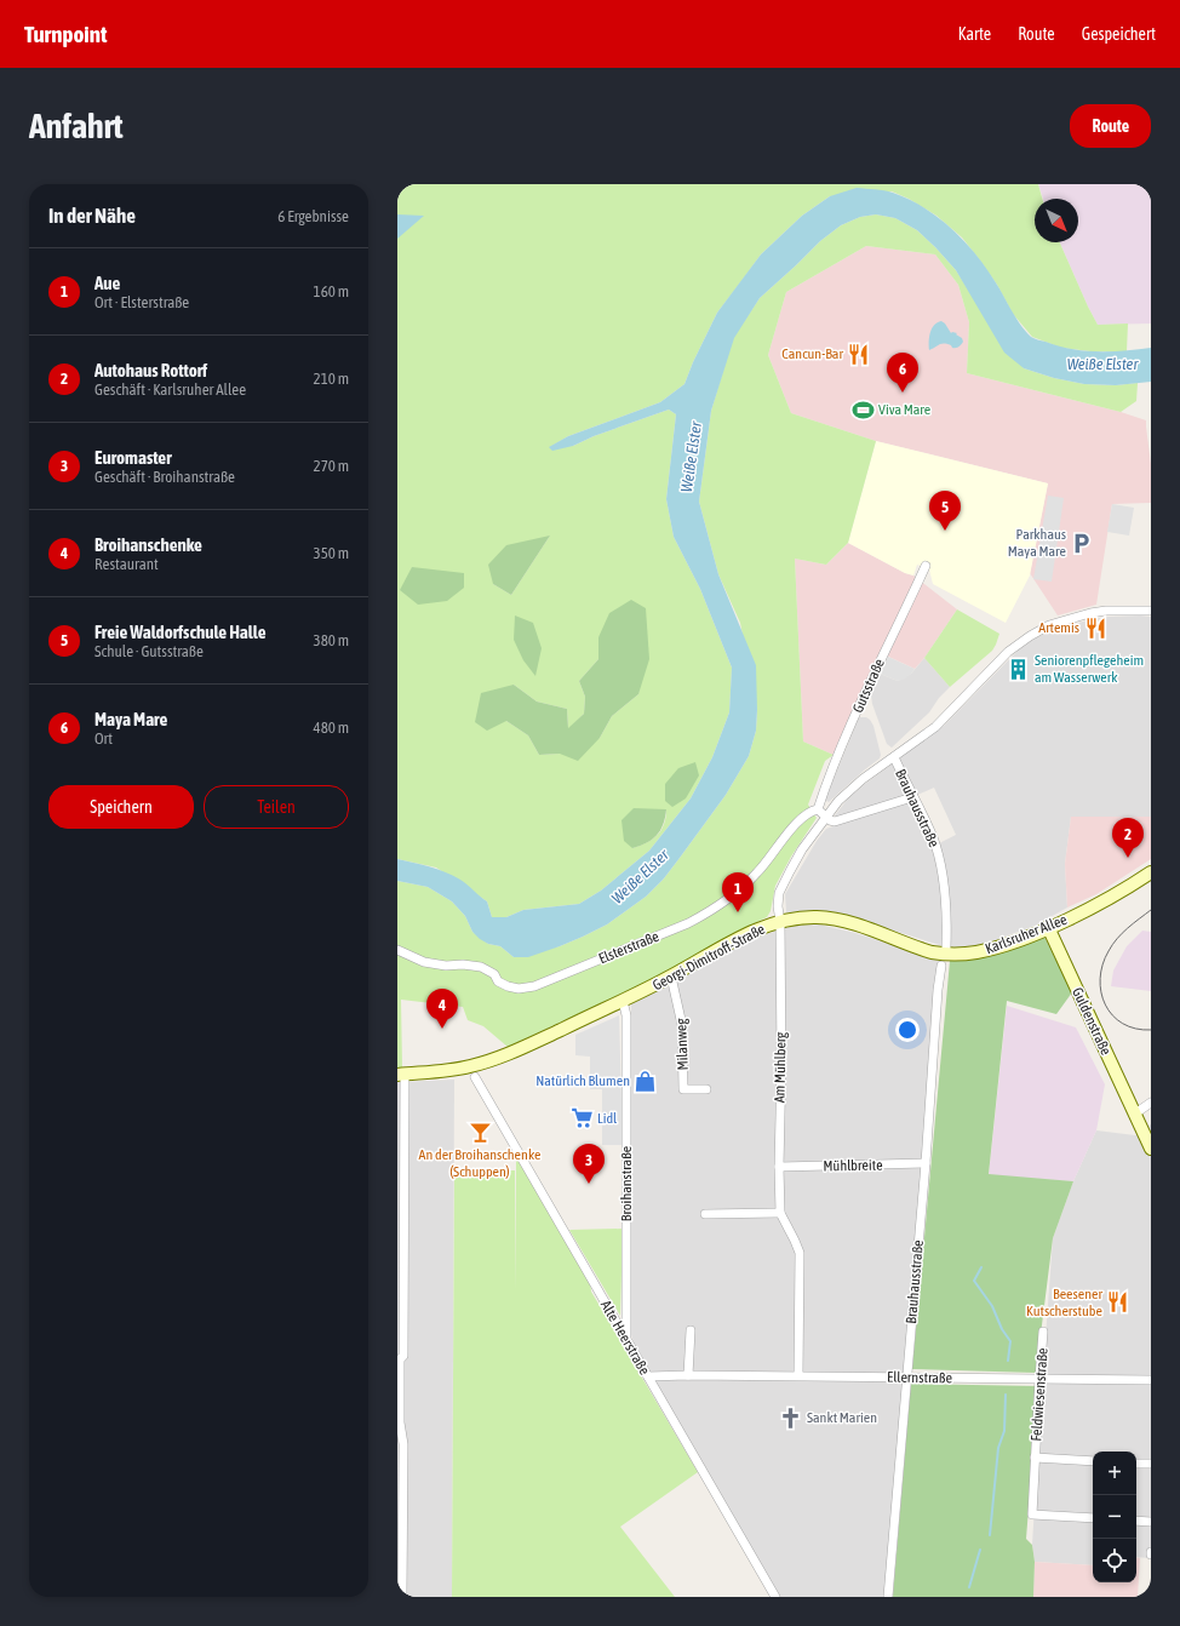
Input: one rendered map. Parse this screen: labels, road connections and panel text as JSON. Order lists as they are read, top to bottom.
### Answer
{
  "streets": {
    "street": [
      "Gutsstraße",
      "Brauhausstraße",
      "Karlsruher Allee",
      "Elsterstraße",
      "Georgi-Dimitroff-Straße",
      "Guldenstraße",
      "Milanweg",
      "Am Mühlberg",
      "Mühlbreite",
      "Broihanstraße",
      "Alte Heerstraße",
      "Ellernstraße",
      "Feldwiesenstraße"
    ]
  },
  "crossings": [
    ["Gutsstraße", "Elsterstraße"],
    ["Brauhausstraße", "Georgi-Dimitroff-Straße"],
    ["Brauhausstraße", "Mühlbreite"],
    ["Brauhausstraße", "Ellernstraße"],
    ["Karlsruher Allee", "Georgi-Dimitroff-Straße"],
    ["Karlsruher Allee", "Guldenstraße"],
    ["Karlsruher Allee", "Am Mühlberg"],
    ["Georgi-Dimitroff-Straße", "Milanweg"],
    ["Georgi-Dimitroff-Straße", "Am Mühlberg"],
    ["Georgi-Dimitroff-Straße", "Broihanstraße"],
    ["Am Mühlberg", "Mühlbreite"],
    ["Am Mühlberg", "Ellernstraße"],
    ["Broihanstraße", "Alte Heerstraße"],
    ["Alte Heerstraße", "Ellernstraße"],
    ["Ellernstraße", "Feldwiesenstraße"]
  ],
  "water": ["Weiße Elster"],
  "places": {
    "restaurant": ["Cancun-Bar", "Artemis", "Beesener Kutscherstube"],
    "sports": ["Viva Mare"],
    "parking": ["Parkhaus Maya Mare"],
    "building": ["Seniorenpflegeheim am Wasserwerk"],
    "shop": ["Natürlich Blumen"],
    "supermarket": ["Lidl"],
    "bar": ["An der Broihanschenke (Schuppen)"],
    "church": ["Sankt Marien"]
  },
  "north": "bottom right",
  "page": {
    "header": "Turnpoint",
    "nav": ["Karte", "Route", "Gespeichert"],
    "buttons": [
      "Route",
      ["Speichern", "Teilen"]
    ],
    "title": "Anfahrt",
    "heading": ["In der Nähe", "6 Ergebnisse"],
    "list": [
      {
        "mark": "1",
        "name": "Aue",
        "note": "Ort · Elsterstraße",
        "value": "160 m"
      },
      {
        "mark": "2",
        "name": "Autohaus Rottorf",
        "note": "Geschäft · Karlsruher Allee",
        "value": "210 m"
      },
      {
        "mark": "3",
        "name": "Euromaster",
        "note": "Geschäft · Broihanstraße",
        "value": "270 m"
      },
      {
        "mark": "4",
        "name": "Broihanschenke",
        "note": "Restaurant",
        "value": "350 m"
      },
      {
        "mark": "5",
        "name": "Freie Waldorfschule Halle",
        "note": "Schule · Gutsstraße",
        "value": "380 m"
      },
      {
        "mark": "6",
        "name": "Maya Mare",
        "note": "Ort",
        "value": "480 m"
      }
    ],
    "pins": [
      "6",
      "5",
      "2",
      "1",
      "4",
      "3"
    ],
    "map_buttons": ["+", "−"]
  }
}
